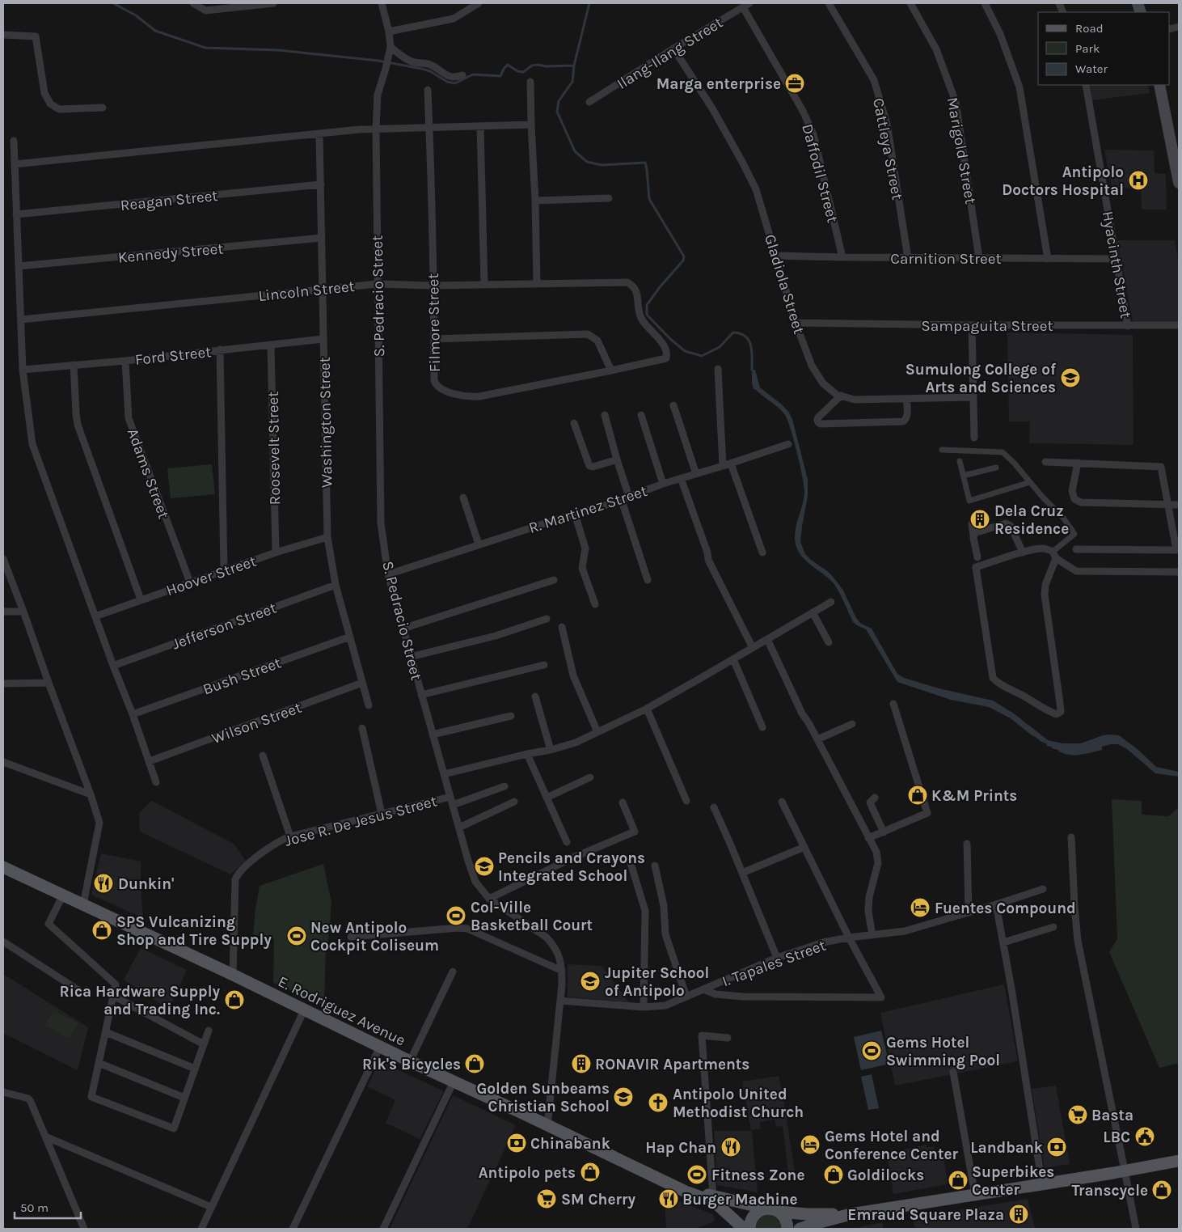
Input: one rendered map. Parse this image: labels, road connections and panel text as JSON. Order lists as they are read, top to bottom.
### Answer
{
  "streets": {
    "main road": ["E. Rodriguez Avenue"],
    "street": [
      "Ilang-Ilang Street",
      "Cattleya Street",
      "Marigold Street",
      "Daffodil Street",
      "Reagan Street",
      "Kennedy Street",
      "Carnition Street",
      "Hyacinth Street",
      "Gladiola Street",
      "Lincoln Street",
      "S. Pedracio Street",
      "Filmore Street",
      "Sampaguita Street",
      "Ford Street",
      "Washington Street",
      "Roosevelt Street",
      "Adams Street",
      "R. Martinez Street",
      "Hoover Street",
      "Jefferson Street",
      "Bush Street",
      "Wilson Street",
      "Jose R. De Jesus Street",
      "I. Tapales Street"
    ]
  },
  "crossings": [
    ["Ilang-Ilang Street", "Daffodil Street"],
    ["Ilang-Ilang Street", "Gladiola Street"],
    ["Cattleya Street", "Carnition Street"],
    ["Marigold Street", "Carnition Street"],
    ["Daffodil Street", "Carnition Street"],
    ["Reagan Street", "Washington Street"],
    ["Kennedy Street", "Washington Street"],
    ["Carnition Street", "Hyacinth Street"],
    ["Carnition Street", "Gladiola Street"],
    ["Hyacinth Street", "Sampaguita Street"],
    ["Gladiola Street", "Sampaguita Street"],
    ["Lincoln Street", "S. Pedracio Street"],
    ["Lincoln Street", "Filmore Street"],
    ["Lincoln Street", "Washington Street"],
    ["S. Pedracio Street", "R. Martinez Street"],
    ["S. Pedracio Street", "Jose R. De Jesus Street"],
    ["S. Pedracio Street", "I. Tapales Street"],
    ["S. Pedracio Street", "E. Rodriguez Avenue"],
    ["Ford Street", "Washington Street"],
    ["Ford Street", "Roosevelt Street"],
    ["Ford Street", "Adams Street"],
    ["Washington Street", "Hoover Street"],
    ["Washington Street", "Jefferson Street"],
    ["Washington Street", "Bush Street"],
    ["Washington Street", "Wilson Street"],
    ["Roosevelt Street", "Hoover Street"],
    ["Adams Street", "Hoover Street"],
    ["Jose R. De Jesus Street", "E. Rodriguez Avenue"]
  ],
  "places": {
    "office": ["Marga enterprise"],
    "hospital": ["Antipolo Doctors Hospital"],
    "school or university": [
      "Sumulong College of Arts and Sciences",
      "Pencils and Crayons Integrated School",
      "Jupiter School of Antipolo",
      "Golden Sunbeams Christian School"
    ],
    "building": ["Dela Cruz Residence", "RONAVIR Apartments", "Emraud Square Plaza"],
    "shop": [
      "K&M Prints",
      "SPS Vulcanizing Shop and Tire Supply",
      "Rica Hardware Supply and Trading Inc.",
      "Rik's Bicycles",
      "Antipolo pets",
      "Goldilocks",
      "Superbikes Center",
      "Transcycle"
    ],
    "restaurant": ["Dunkin'", "Hap Chan", "Burger Machine"],
    "hotel": ["Fuentes Compound", "Gems Hotel and Conference Center"],
    "sports": [
      "Col-Ville Basketball Court",
      "New Antipolo Cockpit Coliseum",
      "Gems Hotel Swimming Pool",
      "Fitness Zone"
    ],
    "church": ["Antipolo United Methodist Church"],
    "supermarket": ["Basta", "SM Cherry"],
    "public building": ["LBC"],
    "bank": ["Chinabank", "Landbank"]
  },
  "legend": ["Road", "Park", "Water"],
  "scale_bar": "50 m"
}
